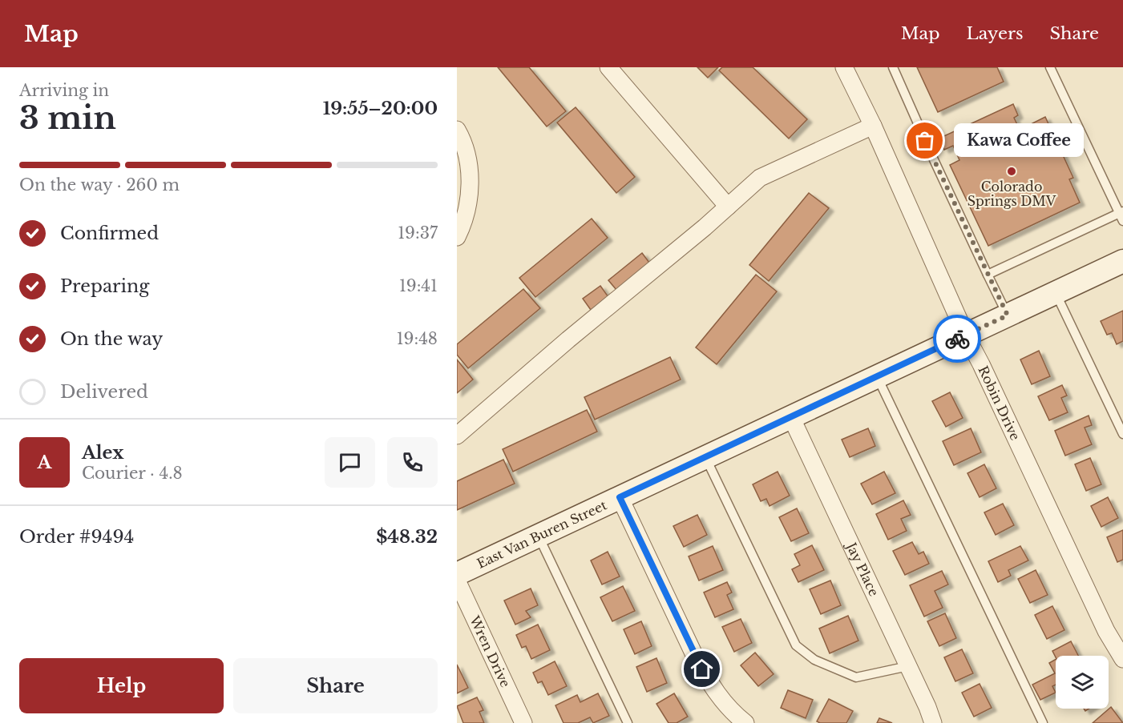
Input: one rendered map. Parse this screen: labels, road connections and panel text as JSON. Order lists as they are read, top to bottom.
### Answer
{
  "streets": {
    "street": [
      "Robin Drive",
      "East Van Buren Street",
      "Jay Place",
      "Wren Drive"
    ]
  },
  "crossings": [
    ["Robin Drive", "East Van Buren Street"],
    ["East Van Buren Street", "Jay Place"]
  ],
  "places": ["Kawa Coffee", "Colorado Springs DMV"],
  "page": {
    "header": "Map",
    "nav": ["Map", "Layers", "Share"],
    "heading": ["3 min", "Arriving in", "19:55–20:00"],
    "panel": [
      "Alex",
      "Courier · 4.8",
      "Order #9494",
      "$48.32"
    ],
    "bubble": "Kawa Coffee",
    "bar": "On the way · 260 m",
    "list": [
      ["Confirmed", "19:37"],
      ["Preparing", "19:41"],
      ["On the way", "19:48"],
      "Delivered"
    ],
    "round": "A",
    "buttons": ["Help", "Share"]
  }
}
